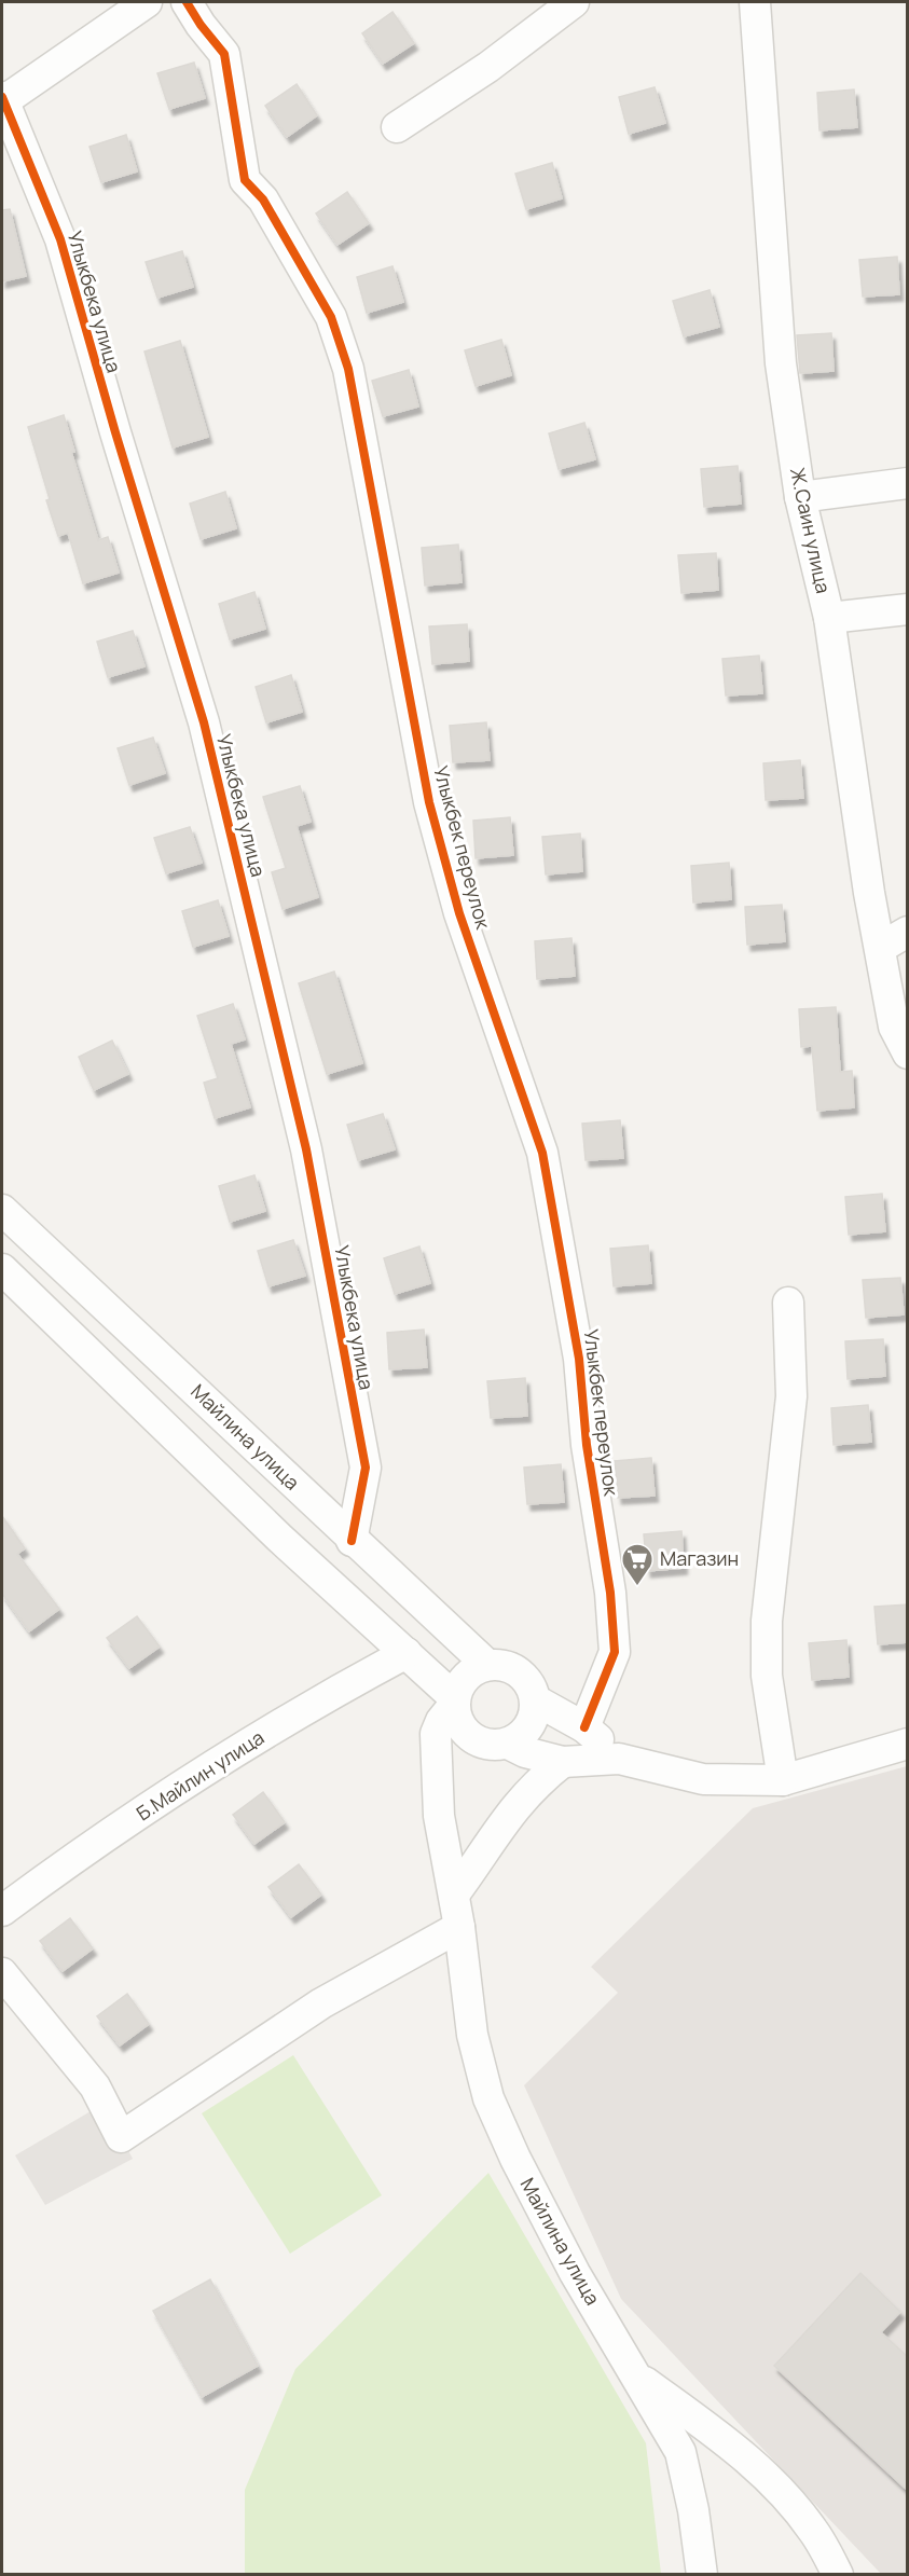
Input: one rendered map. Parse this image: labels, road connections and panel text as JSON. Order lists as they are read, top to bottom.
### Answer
{
  "streets": {
    "street": [
      "Улыкбека улица",
      "Ж.Саин улица",
      "Улыкбек переулок",
      "Майлина улица",
      "Б.Майлин улица"
    ]
  },
  "crossings": [
    ["Улыкбека улица", "Майлина улица"]
  ],
  "places": {
    "supermarket": ["Магазин"]
  }
}
